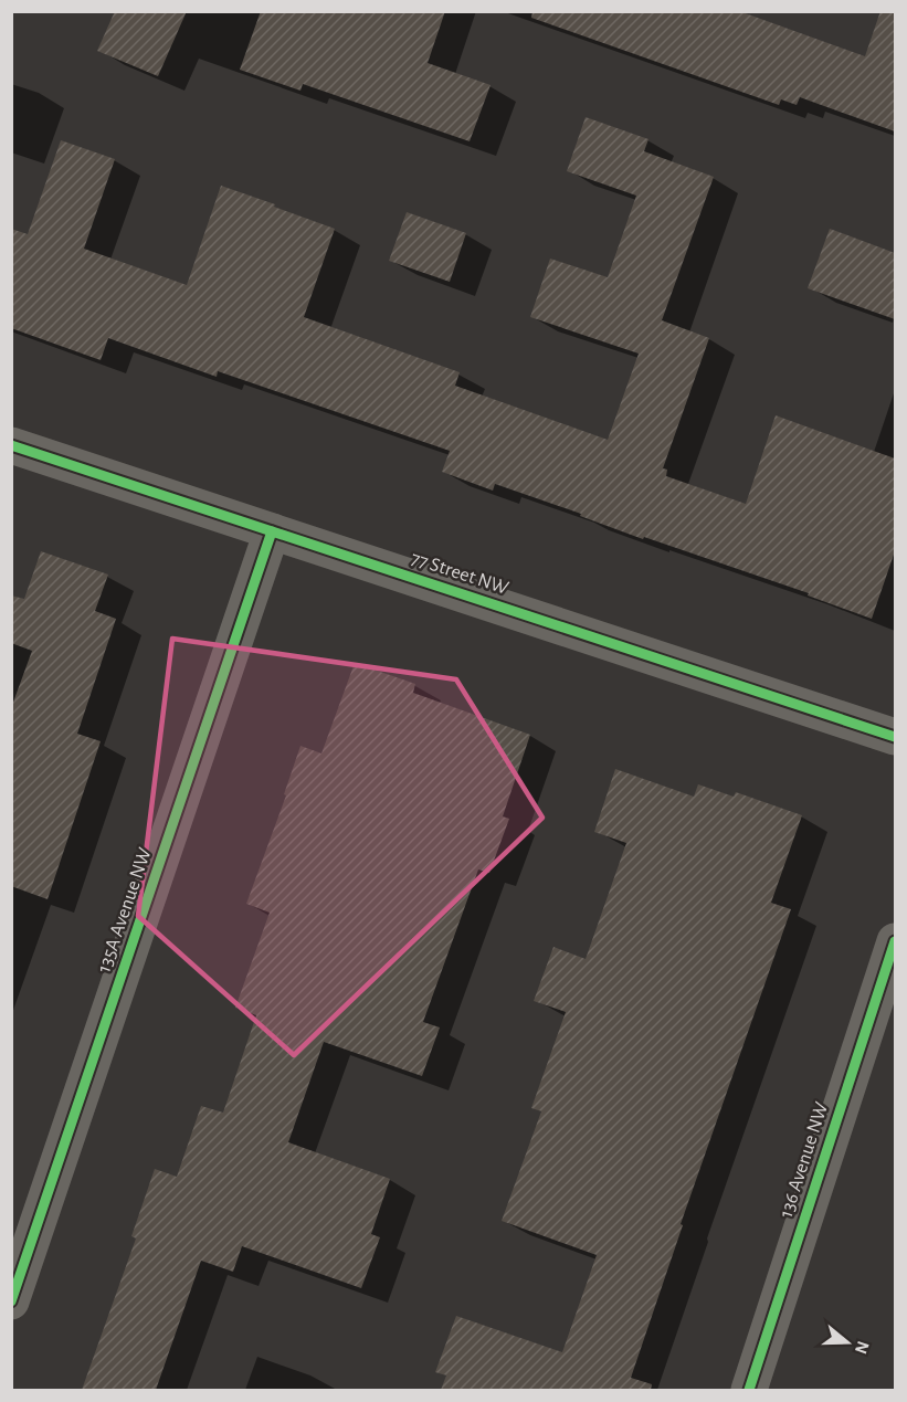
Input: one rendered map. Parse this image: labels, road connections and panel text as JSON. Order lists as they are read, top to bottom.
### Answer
{
  "streets": {
    "street": ["77 Street NW", "135A Avenue NW", "136 Avenue NW"]
  },
  "crossings": [
    ["77 Street NW", "135A Avenue NW"]
  ],
  "north": "right"
}
